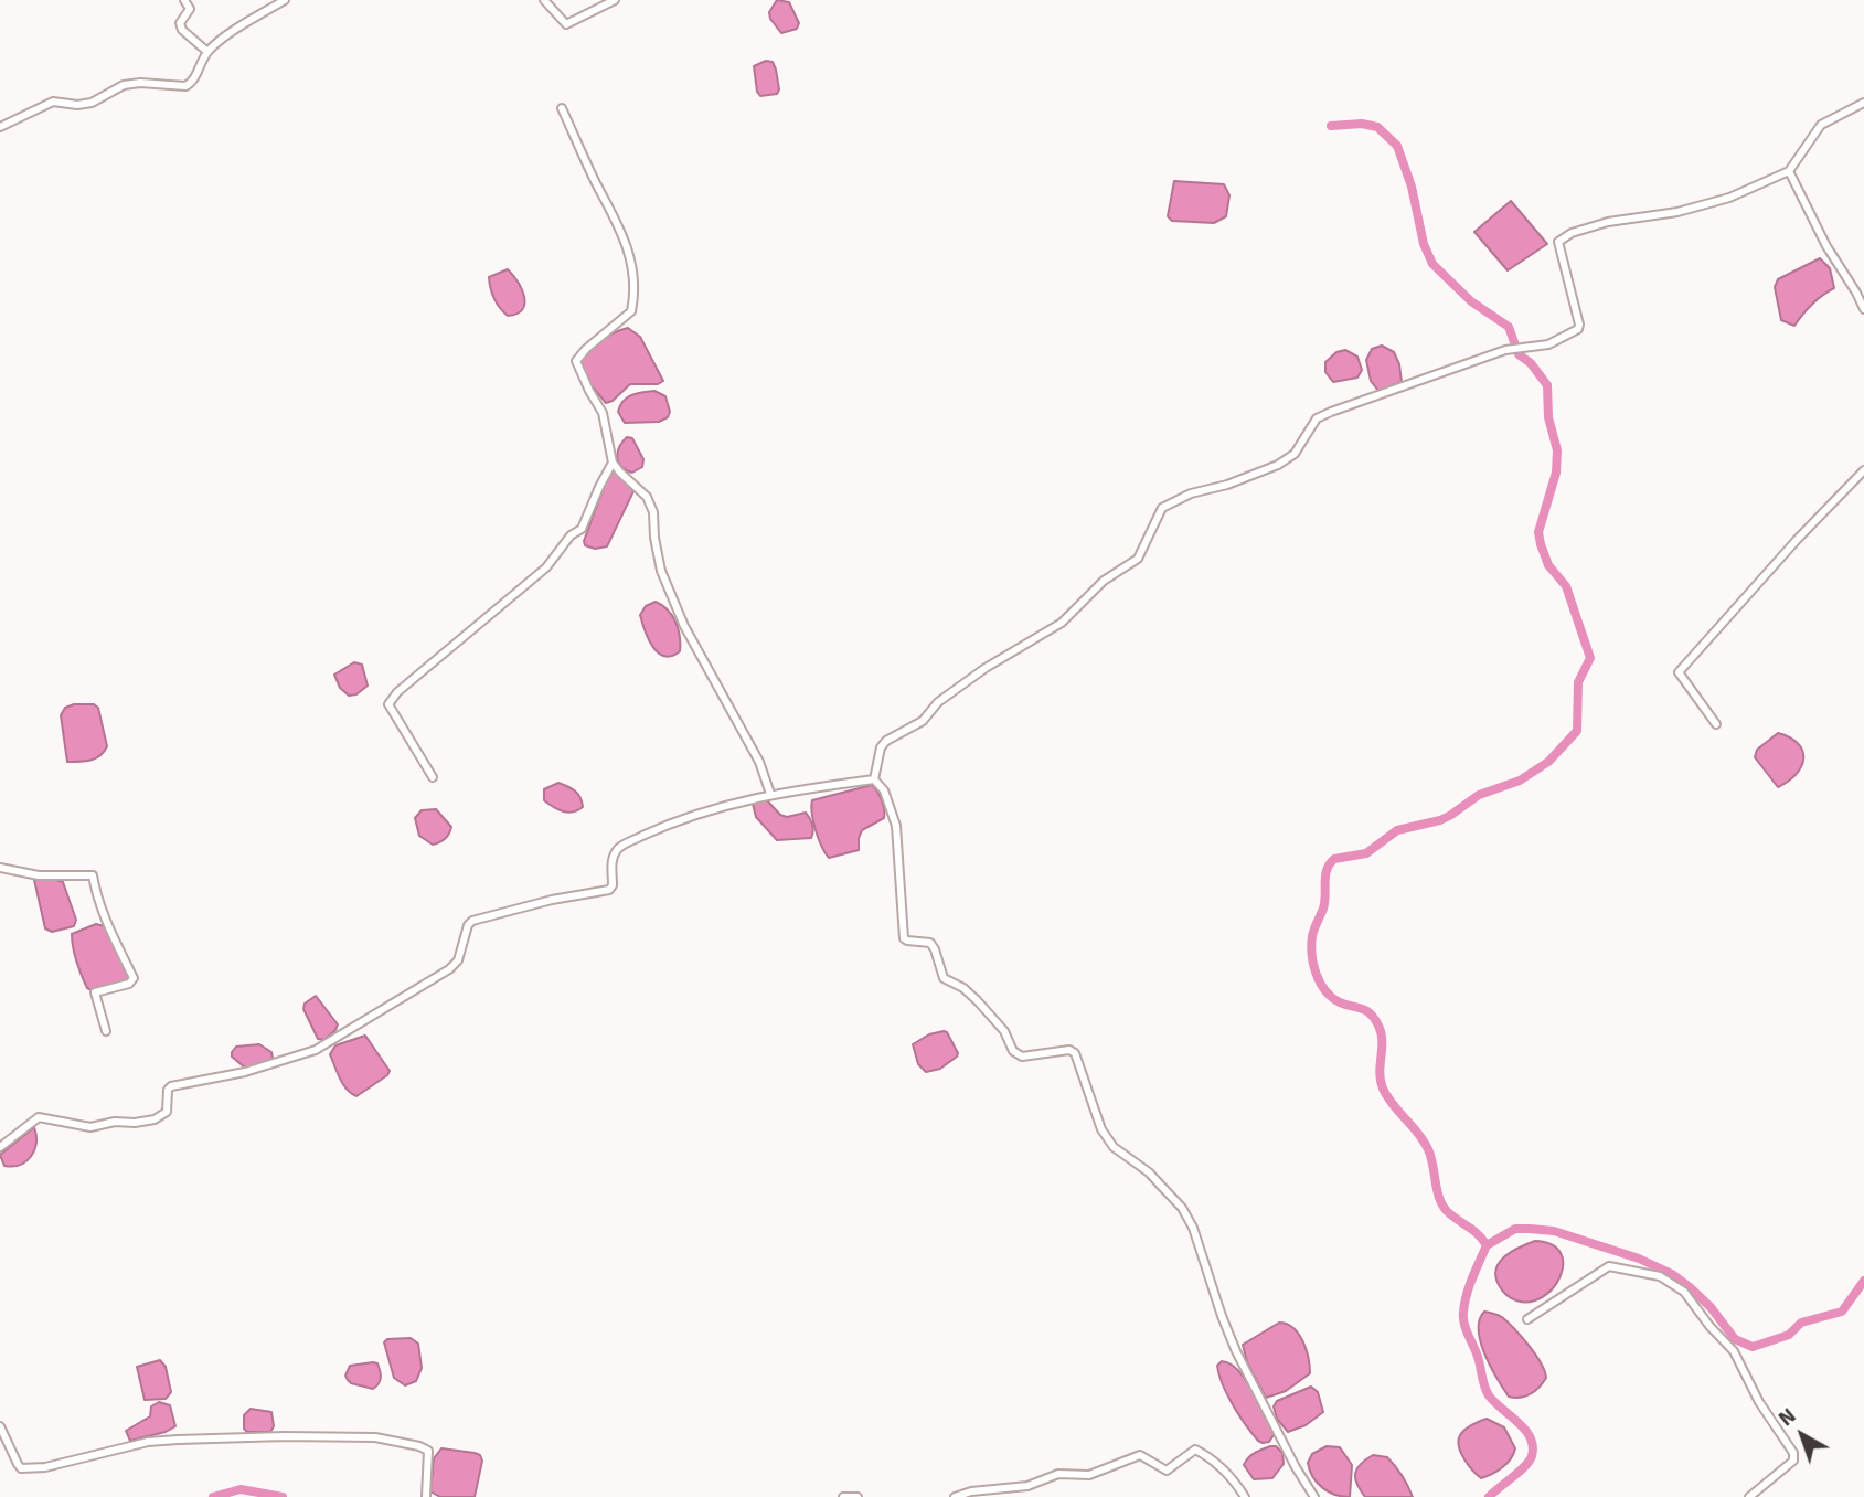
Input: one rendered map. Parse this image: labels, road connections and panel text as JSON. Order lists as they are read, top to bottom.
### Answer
{
  "north": "top left"
}
